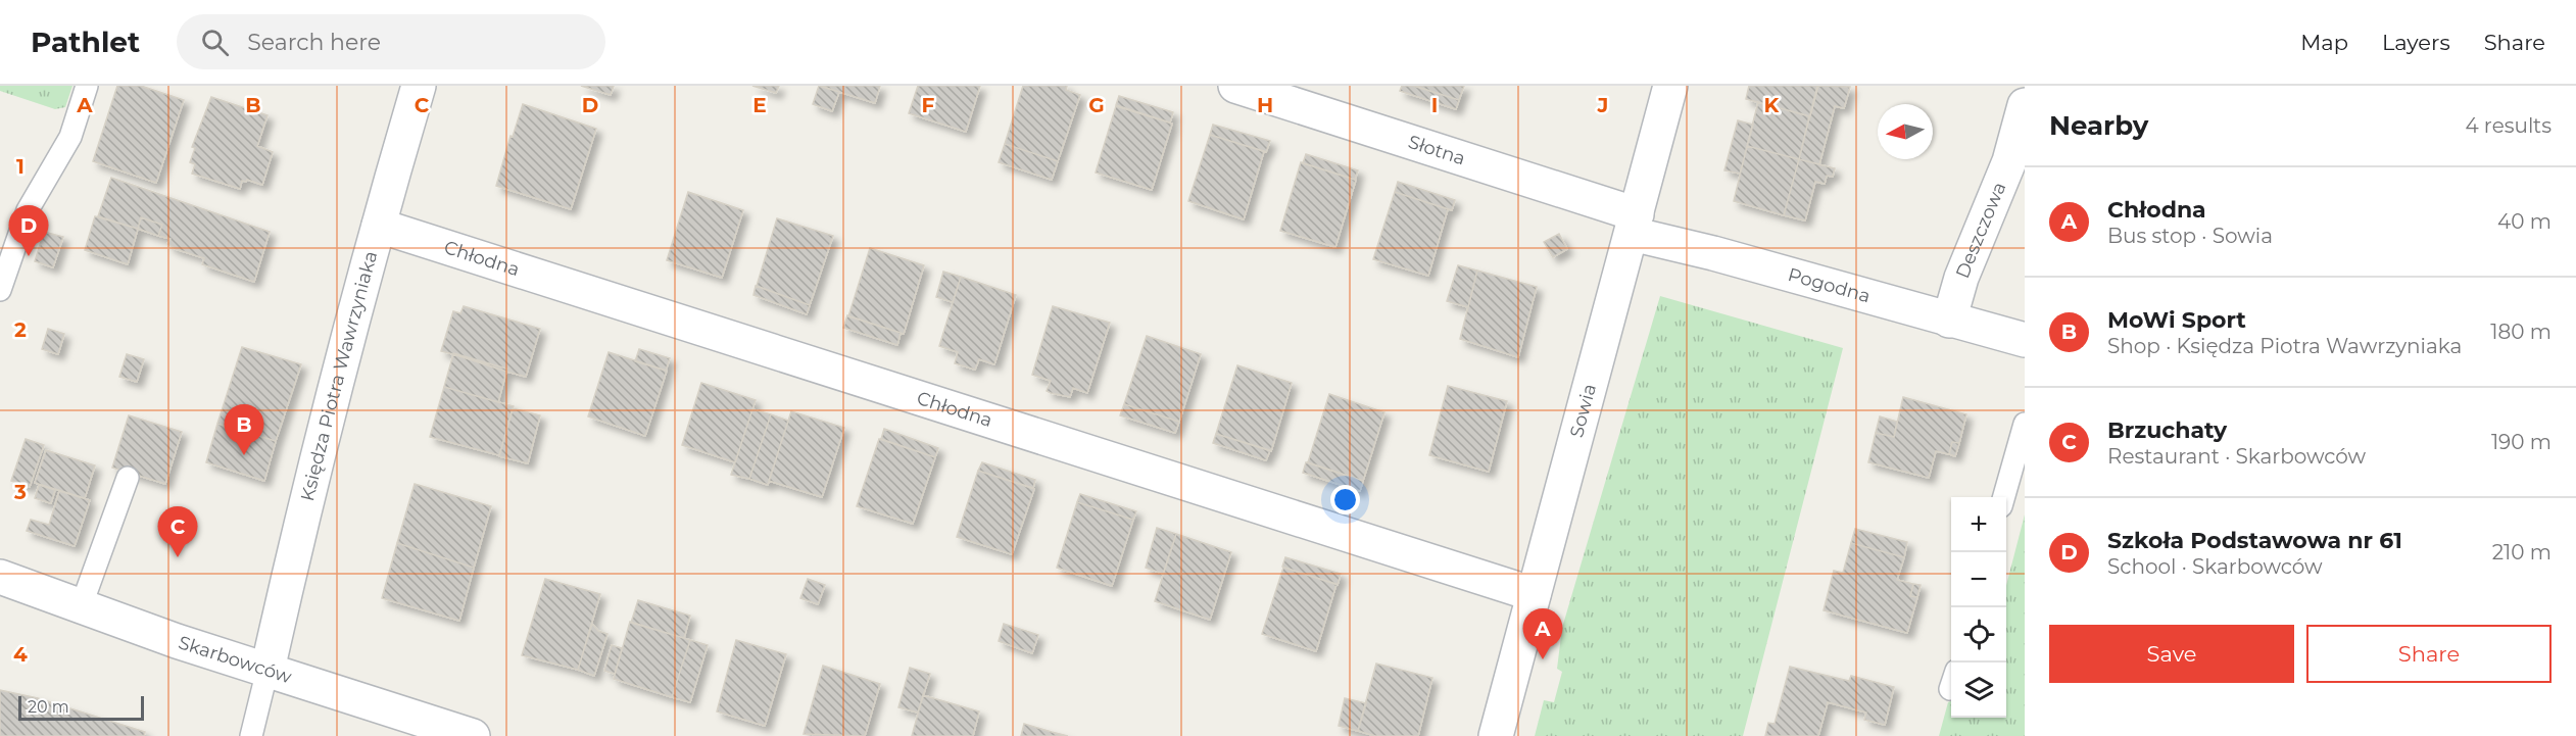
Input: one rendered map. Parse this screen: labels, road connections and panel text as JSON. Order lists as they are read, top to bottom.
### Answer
{
  "streets": {
    "street": [
      "Słotna",
      "Deszczowa",
      "Chłodna",
      "Pogodna",
      "Księdza Piotra Wawrzyniaka",
      "Sowia",
      "Skarbowców"
    ]
  },
  "crossings": [
    ["Słotna", "Pogodna"],
    ["Słotna", "Sowia"],
    ["Deszczowa", "Pogodna"],
    ["Chłodna", "Księdza Piotra Wawrzyniaka"],
    ["Chłodna", "Sowia"],
    ["Pogodna", "Sowia"],
    ["Księdza Piotra Wawrzyniaka", "Skarbowców"]
  ],
  "scale_bar": "20 m",
  "north": "left",
  "page": {
    "header": "Pathlet",
    "search": "Search here",
    "nav": ["Map", "Layers", "Share"],
    "heading": ["Nearby", "4 results"],
    "list": [
      {
        "mark": "A",
        "name": "Chłodna",
        "note": "Bus stop · Sowia",
        "value": "40 m"
      },
      {
        "mark": "B",
        "name": "MoWi Sport",
        "note": "Shop · Księdza Piotra Wawrzyniaka",
        "value": "180 m"
      },
      {
        "mark": "C",
        "name": "Brzuchaty",
        "note": "Restaurant · Skarbowców",
        "value": "190 m"
      },
      {
        "mark": "D",
        "name": "Szkoła Podstawowa nr 61",
        "note": "School · Skarbowców",
        "value": "210 m"
      }
    ],
    "pins": [
      "D",
      "B",
      "C",
      "A"
    ],
    "map_buttons": ["+", "−"],
    "buttons": ["Save", "Share"],
    "scale": "20 m"
  },
  "grid": {
    "columns": [
      "A",
      "B",
      "C",
      "D",
      "E",
      "F",
      "G",
      "H",
      "I",
      "J",
      "K"
    ],
    "rows": [
      "1",
      "2",
      "3",
      "4"
    ]
  }
}
